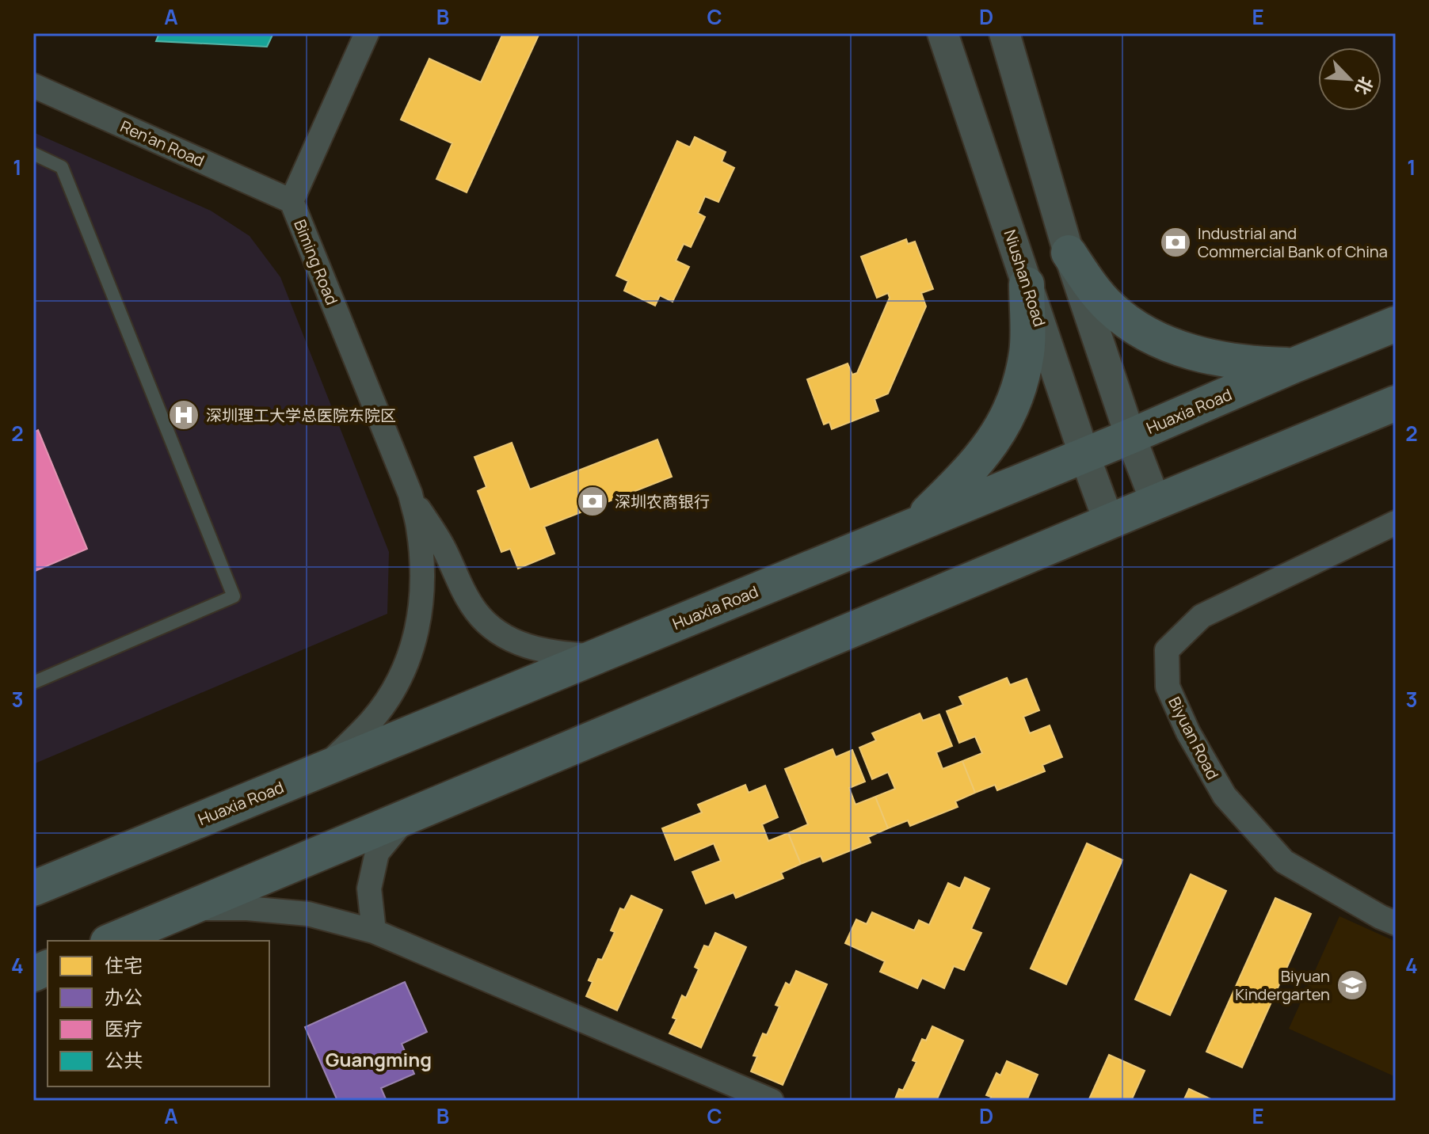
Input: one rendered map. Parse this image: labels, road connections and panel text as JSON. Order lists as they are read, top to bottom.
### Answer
{
  "streets": {
    "main road": ["Huaxia Road"],
    "street": [
      "Ren'an Road",
      "Biming Road",
      "Niushan Road",
      "Biyuan Road"
    ]
  },
  "crossings": [
    ["Ren'an Road", "Biming Road"],
    ["Biming Road", "Huaxia Road"],
    ["Niushan Road", "Huaxia Road"]
  ],
  "districts": ["Guangming"],
  "places": {
    "bank": ["Industrial and Commercial Bank of China", "深圳农商银行"],
    "hospital": ["深圳理工大学总医院东院区"],
    "school or university": ["Biyuan Kindergarten"]
  },
  "legend": [
    "住宅",
    "办公",
    "医疗",
    "公共"
  ],
  "north": "bottom right",
  "grid": {
    "columns": [
      "A",
      "B",
      "C",
      "D",
      "E"
    ],
    "rows": [
      "1",
      "2",
      "3",
      "4"
    ]
  }
}
